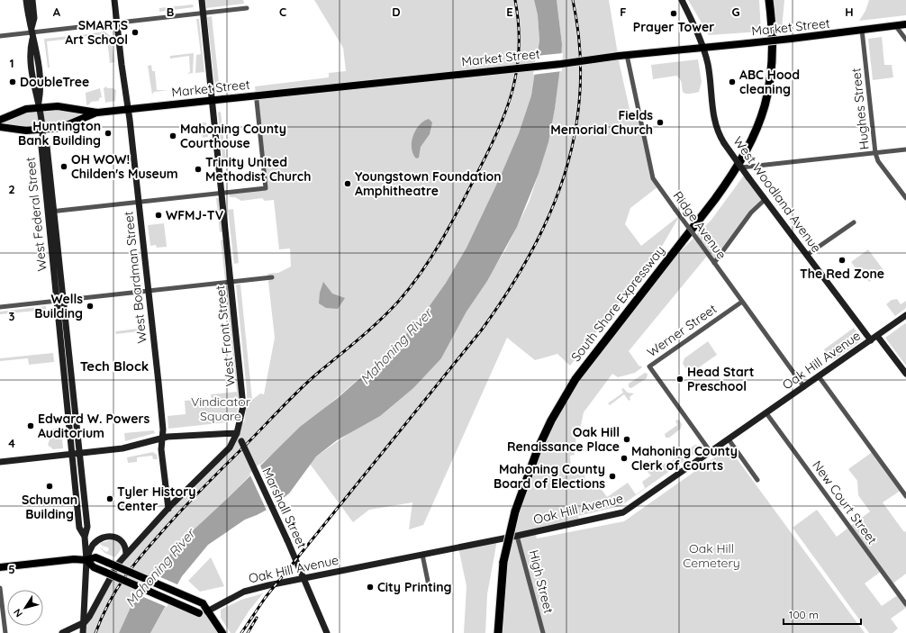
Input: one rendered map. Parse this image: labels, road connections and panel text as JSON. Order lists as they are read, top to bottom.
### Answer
{
  "streets": {
    "highway": ["South Shore Expressway"],
    "main road": ["Market Street"],
    "street": [
      "Hughes Street",
      "West Woodland Avenue",
      "West Federal Street",
      "Ridge Avenue",
      "West Boardman Street",
      "Werner Street",
      "West Front Street",
      "Oak Hill Avenue",
      "New Court Street",
      "Marshall Street",
      "High Street"
    ]
  },
  "crossings": [
    ["Market Street", "Hughes Street"],
    ["Market Street", "West Woodland Avenue"],
    ["Market Street", "Ridge Avenue"],
    ["Market Street", "West Boardman Street"],
    ["Market Street", "West Front Street"],
    ["West Woodland Avenue", "Oak Hill Avenue"],
    ["West Federal Street", "West Front Street"],
    ["Ridge Avenue", "Werner Street"],
    ["Ridge Avenue", "Oak Hill Avenue"],
    ["West Boardman Street", "West Front Street"],
    ["Werner Street", "Oak Hill Avenue"],
    ["West Front Street", "Marshall Street"],
    ["Oak Hill Avenue", "New Court Street"],
    ["Oak Hill Avenue", "Marshall Street"],
    ["Oak Hill Avenue", "High Street"]
  ],
  "districts": ["Tech Block"],
  "water": ["Mahoning River"],
  "parks": ["Vindicator Square", "Oak Hill Cemetery"],
  "places": [
    "Prayer Tower",
    "SMARTS Art School",
    "DoubleTree",
    "ABC Hood cleaning",
    "Fields Memorial Church",
    "Huntington Bank Building",
    "Mahoning County Courthouse",
    "OH WOW! Childen's Museum",
    "Trinity United Methodist Church",
    "Youngstown Foundation Amphitheatre",
    "WFMJ-TV",
    "The Red Zone",
    "Wells Building",
    "Head Start Preschool",
    "Edward W. Powers Auditorium",
    "Oak Hill Renaissance Place",
    "Mahoning County Clerk of Courts",
    "Mahoning County Board of Elections",
    "Schuman Building",
    "Tyler History Center",
    "City Printing"
  ],
  "scale_bar": "100 m",
  "north": "bottom left",
  "grid": {
    "columns": [
      "A",
      "B",
      "C",
      "D",
      "E",
      "F",
      "G",
      "H"
    ],
    "rows": [
      "1",
      "2",
      "3",
      "4",
      "5"
    ]
  }
}
